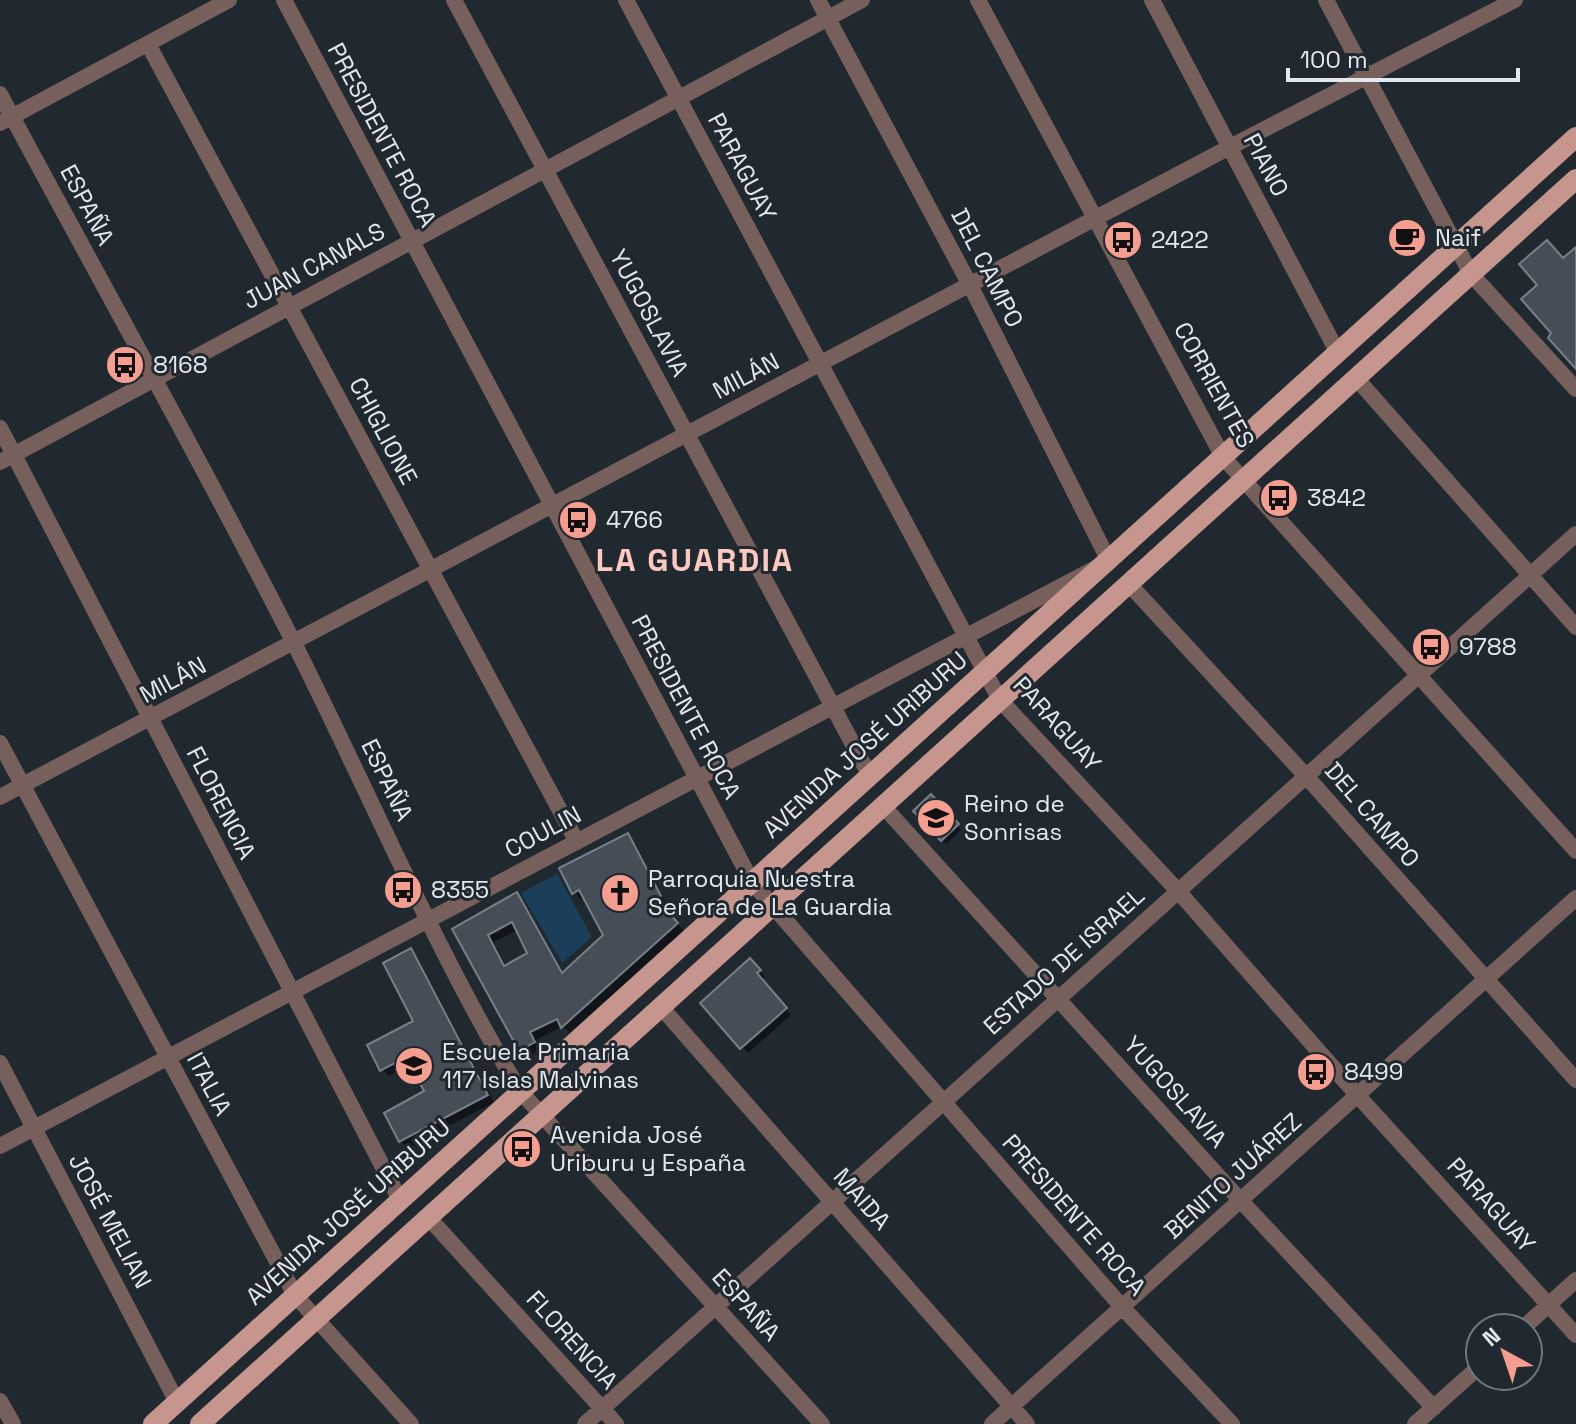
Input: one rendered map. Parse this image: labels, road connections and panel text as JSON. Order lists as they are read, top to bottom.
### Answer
{
  "streets": {
    "main road": ["AVENIDA JOSÉ URIBURU"],
    "street": [
      "PRESIDENTE ROCA",
      "PIANO",
      "PARAGUAY",
      "ESPAÑA",
      "JUAN CANALS",
      "DEL CAMPO",
      "YUGOSLAVIA",
      "MILÁN",
      "CORRIENTES",
      "CHIGLIONE",
      "FLORENCIA",
      "COULIN",
      "ESTADO DE ISRAEL",
      "ITALIA",
      "BENITO JUÁREZ",
      "MAIDA",
      "JOSÉ MELIAN"
    ]
  },
  "crossings": [
    ["PRESIDENTE ROCA", "JUAN CANALS"],
    ["PRESIDENTE ROCA", "MILÁN"],
    ["PRESIDENTE ROCA", "AVENIDA JOSÉ URIBURU"],
    ["PRESIDENTE ROCA", "COULIN"],
    ["PRESIDENTE ROCA", "ESTADO DE ISRAEL"],
    ["PRESIDENTE ROCA", "BENITO JUÁREZ"],
    ["PIANO", "MILÁN"],
    ["PIANO", "AVENIDA JOSÉ URIBURU"],
    ["PARAGUAY", "JUAN CANALS"],
    ["PARAGUAY", "MILÁN"],
    ["PARAGUAY", "AVENIDA JOSÉ URIBURU"],
    ["PARAGUAY", "COULIN"],
    ["PARAGUAY", "ESTADO DE ISRAEL"],
    ["PARAGUAY", "BENITO JUÁREZ"],
    ["ESPAÑA", "JUAN CANALS"],
    ["ESPAÑA", "MILÁN"],
    ["ESPAÑA", "AVENIDA JOSÉ URIBURU"],
    ["ESPAÑA", "COULIN"],
    ["ESPAÑA", "ESTADO DE ISRAEL"],
    ["JUAN CANALS", "DEL CAMPO"],
    ["JUAN CANALS", "YUGOSLAVIA"],
    ["JUAN CANALS", "CHIGLIONE"],
    ["JUAN CANALS", "FLORENCIA"],
    ["DEL CAMPO", "MILÁN"],
    ["DEL CAMPO", "AVENIDA JOSÉ URIBURU"],
    ["DEL CAMPO", "COULIN"],
    ["DEL CAMPO", "ESTADO DE ISRAEL"],
    ["DEL CAMPO", "BENITO JUÁREZ"],
    ["YUGOSLAVIA", "MILÁN"],
    ["YUGOSLAVIA", "AVENIDA JOSÉ URIBURU"],
    ["YUGOSLAVIA", "COULIN"],
    ["YUGOSLAVIA", "ESTADO DE ISRAEL"],
    ["YUGOSLAVIA", "BENITO JUÁREZ"],
    ["MILÁN", "CORRIENTES"],
    ["MILÁN", "CHIGLIONE"],
    ["MILÁN", "FLORENCIA"],
    ["MILÁN", "ITALIA"],
    ["CORRIENTES", "AVENIDA JOSÉ URIBURU"],
    ["CORRIENTES", "ESTADO DE ISRAEL"],
    ["CHIGLIONE", "COULIN"],
    ["AVENIDA JOSÉ URIBURU", "FLORENCIA"],
    ["AVENIDA JOSÉ URIBURU", "COULIN"],
    ["AVENIDA JOSÉ URIBURU", "ITALIA"],
    ["AVENIDA JOSÉ URIBURU", "JOSÉ MELIAN"],
    ["FLORENCIA", "COULIN"],
    ["FLORENCIA", "ESTADO DE ISRAEL"],
    ["COULIN", "ITALIA"],
    ["COULIN", "JOSÉ MELIAN"],
    ["ESTADO DE ISRAEL", "MAIDA"],
    ["BENITO JUÁREZ", "MAIDA"]
  ],
  "districts": ["LA GUARDIA"],
  "places": {
    "cafe": ["Naif"],
    "bus stop": [
      "2422",
      "8168",
      "3842",
      "4766",
      "9788",
      "8355",
      "8499",
      "Avenida José Uriburu y España"
    ],
    "school or university": ["Reino de Sonrisas", "Escuela Primaria 117 Islas Malvinas"],
    "church": ["Parroquia Nuestra Señora de La Guardia"]
  },
  "scale_bar": "100 m",
  "north": "top left"
}
